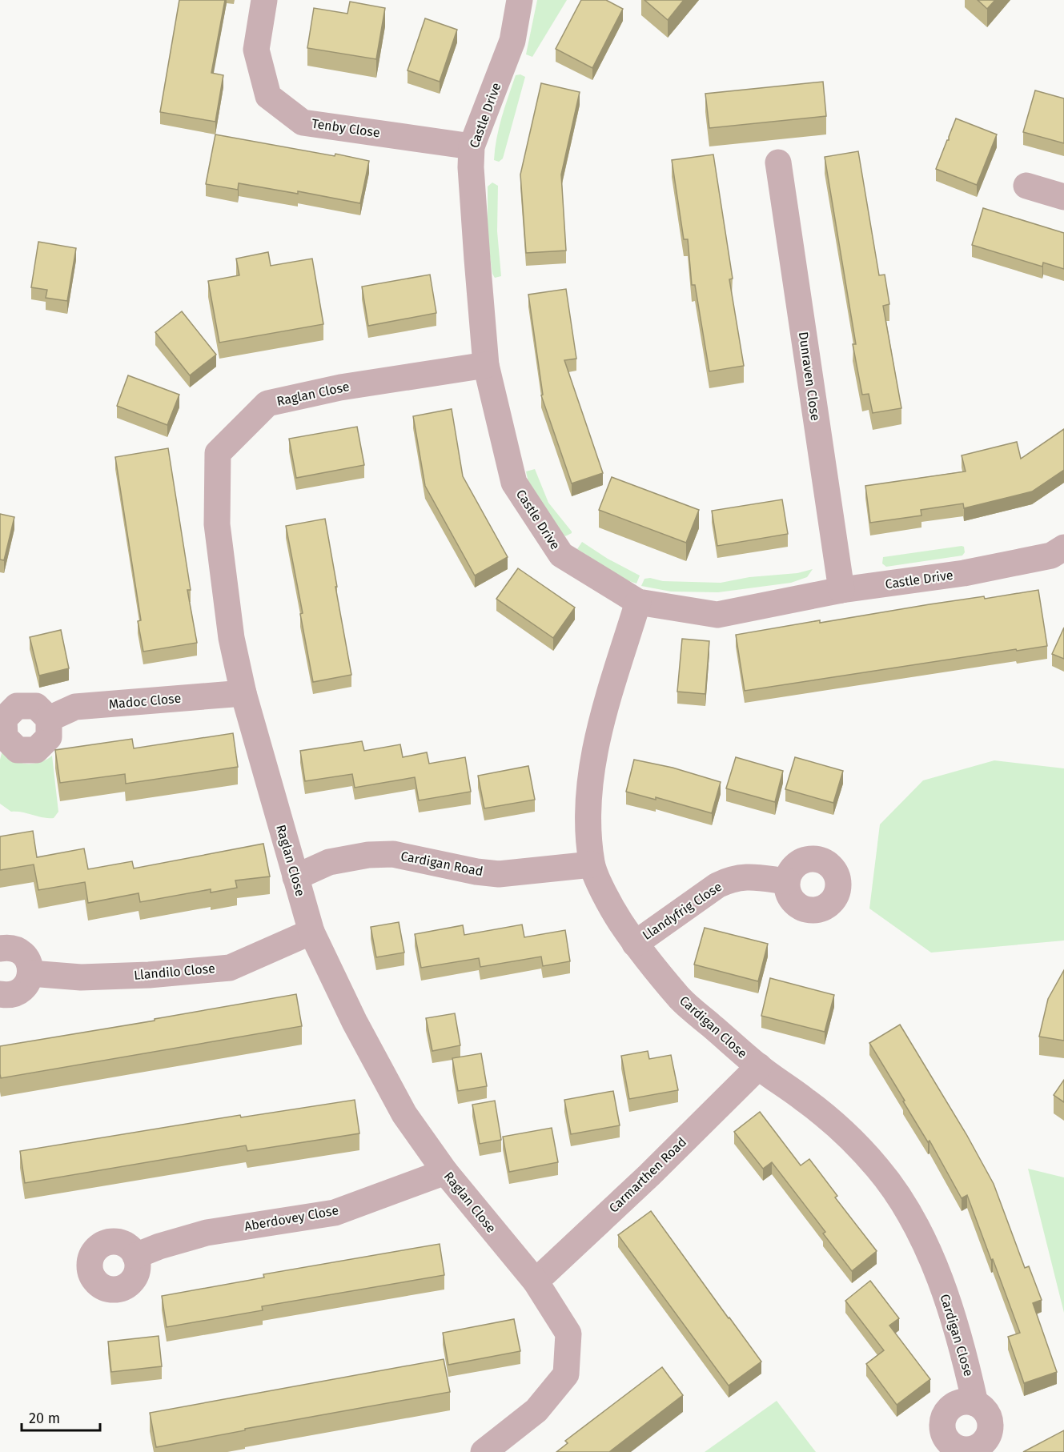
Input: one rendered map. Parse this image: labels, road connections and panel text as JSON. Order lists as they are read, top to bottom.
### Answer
{
  "streets": {
    "street": [
      "Castle Drive",
      "Tenby Close",
      "Dunraven Close",
      "Raglan Close",
      "Madoc Close",
      "Cardigan Road",
      "Llandyfrig Close",
      "Llandilo Close",
      "Cardigan Close",
      "Carmarthen Road",
      "Aberdovey Close"
    ]
  },
  "crossings": [
    ["Castle Drive", "Tenby Close"],
    ["Castle Drive", "Dunraven Close"],
    ["Castle Drive", "Raglan Close"],
    ["Castle Drive", "Cardigan Close"],
    ["Raglan Close", "Madoc Close"],
    ["Raglan Close", "Cardigan Road"],
    ["Raglan Close", "Llandilo Close"],
    ["Raglan Close", "Carmarthen Road"],
    ["Raglan Close", "Aberdovey Close"],
    ["Cardigan Road", "Cardigan Close"],
    ["Llandyfrig Close", "Cardigan Close"],
    ["Cardigan Close", "Carmarthen Road"]
  ],
  "scale_bar": "20 m"
}
